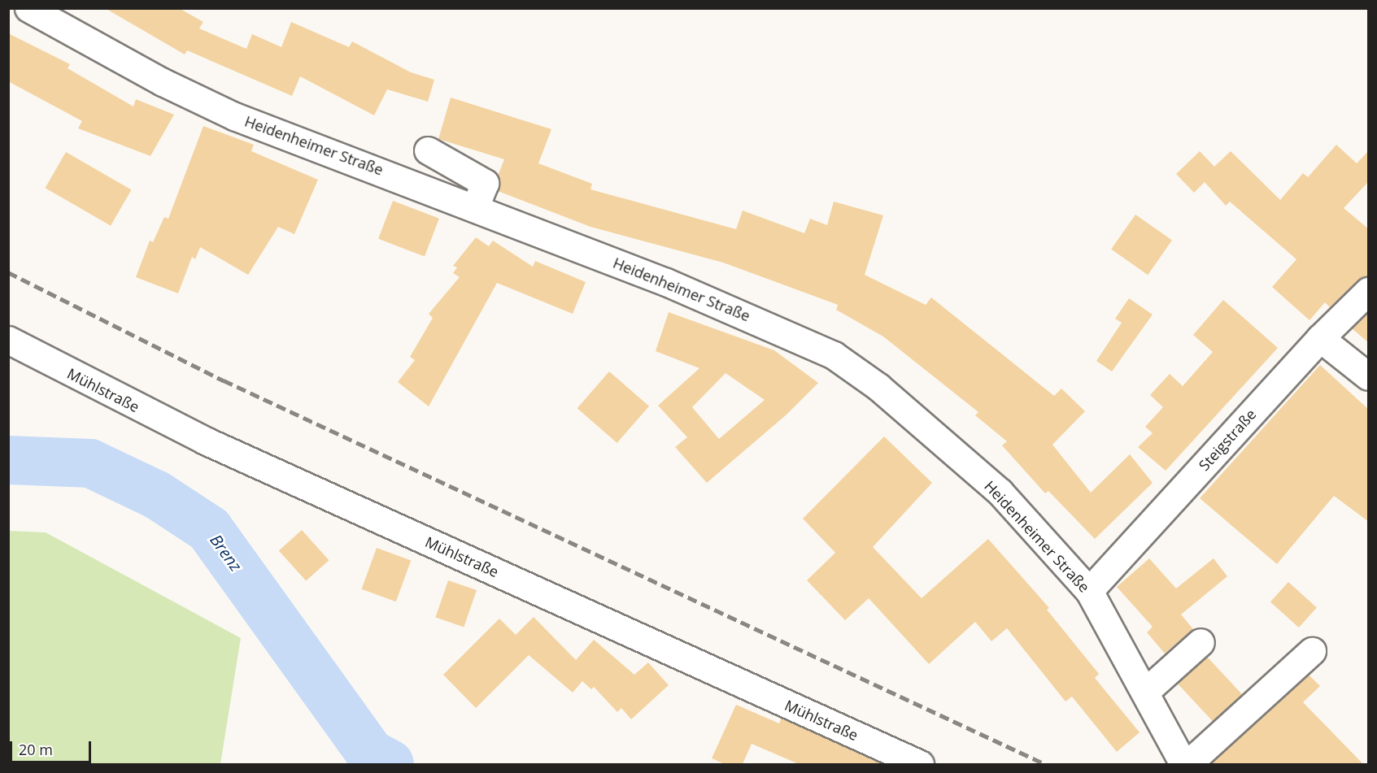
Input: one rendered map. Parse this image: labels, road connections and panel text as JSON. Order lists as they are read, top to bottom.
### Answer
{
  "streets": {
    "street": ["Heidenheimer Straße", "Mühlstraße", "Steigstraße"]
  },
  "crossings": [
    ["Heidenheimer Straße", "Steigstraße"]
  ],
  "water": ["Brenz"],
  "scale_bar": "20 m"
}
